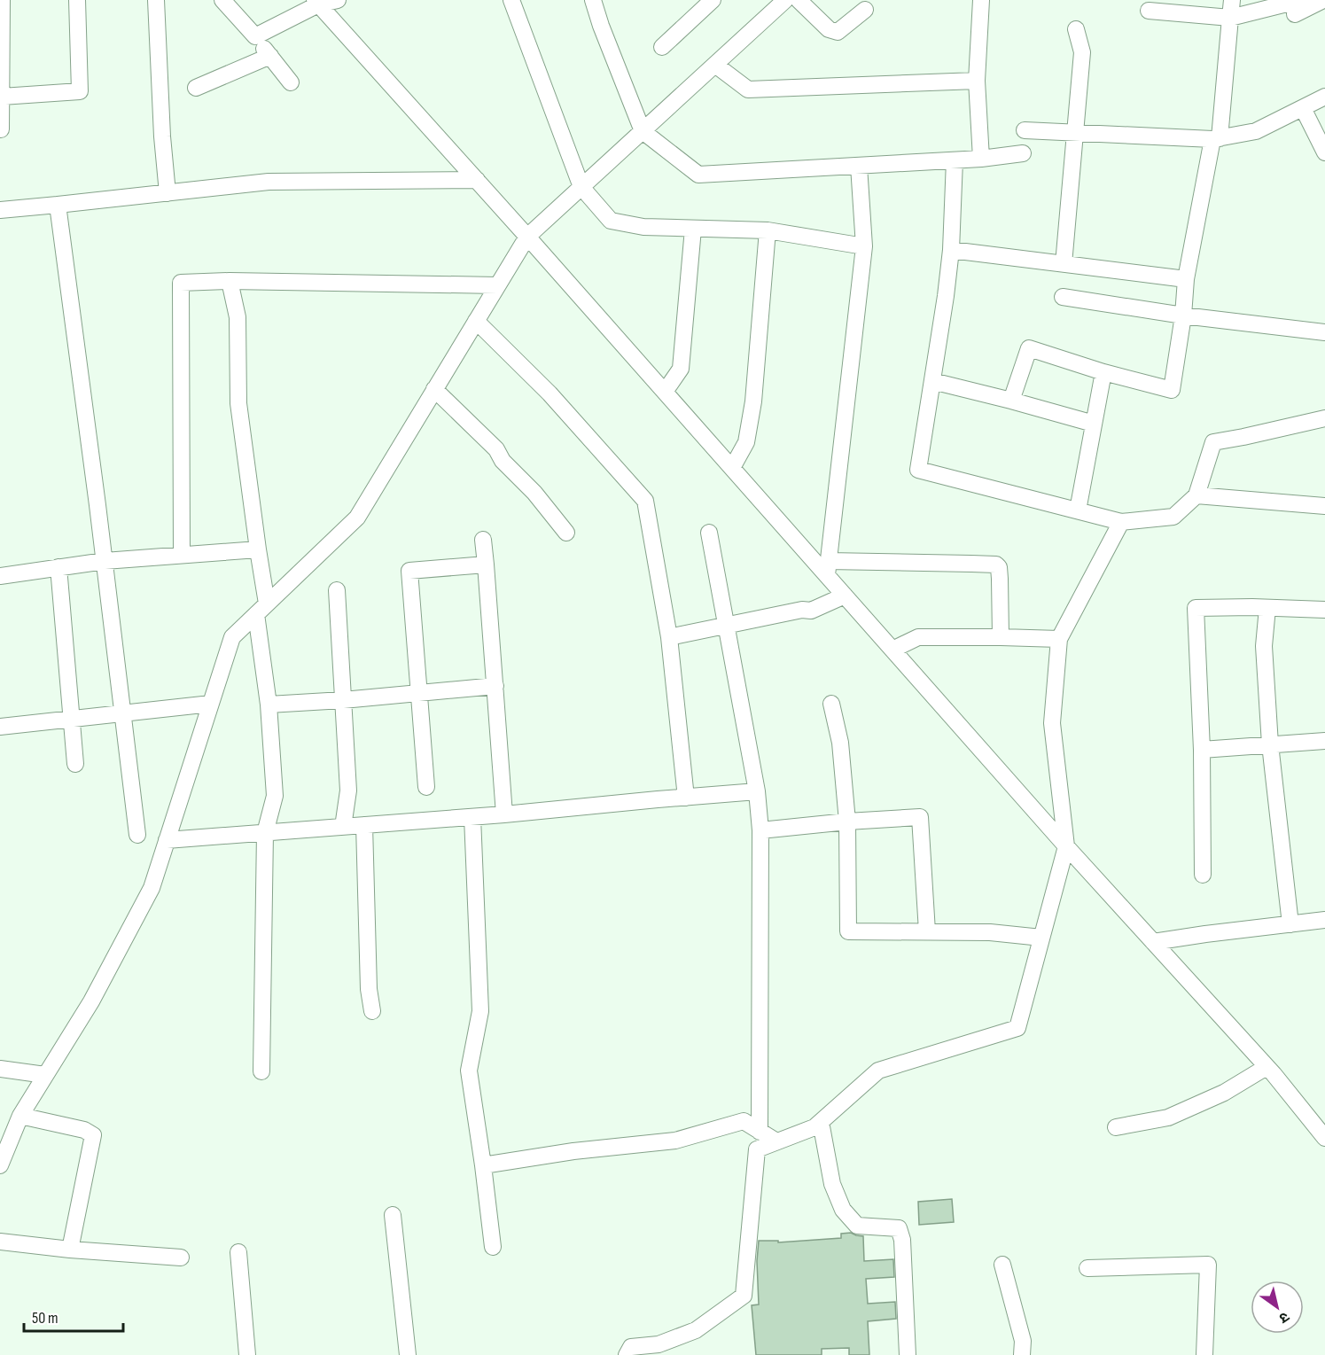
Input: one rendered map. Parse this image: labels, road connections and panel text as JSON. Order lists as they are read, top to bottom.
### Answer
{
  "scale_bar": "50 m",
  "north": "bottom right"
}
